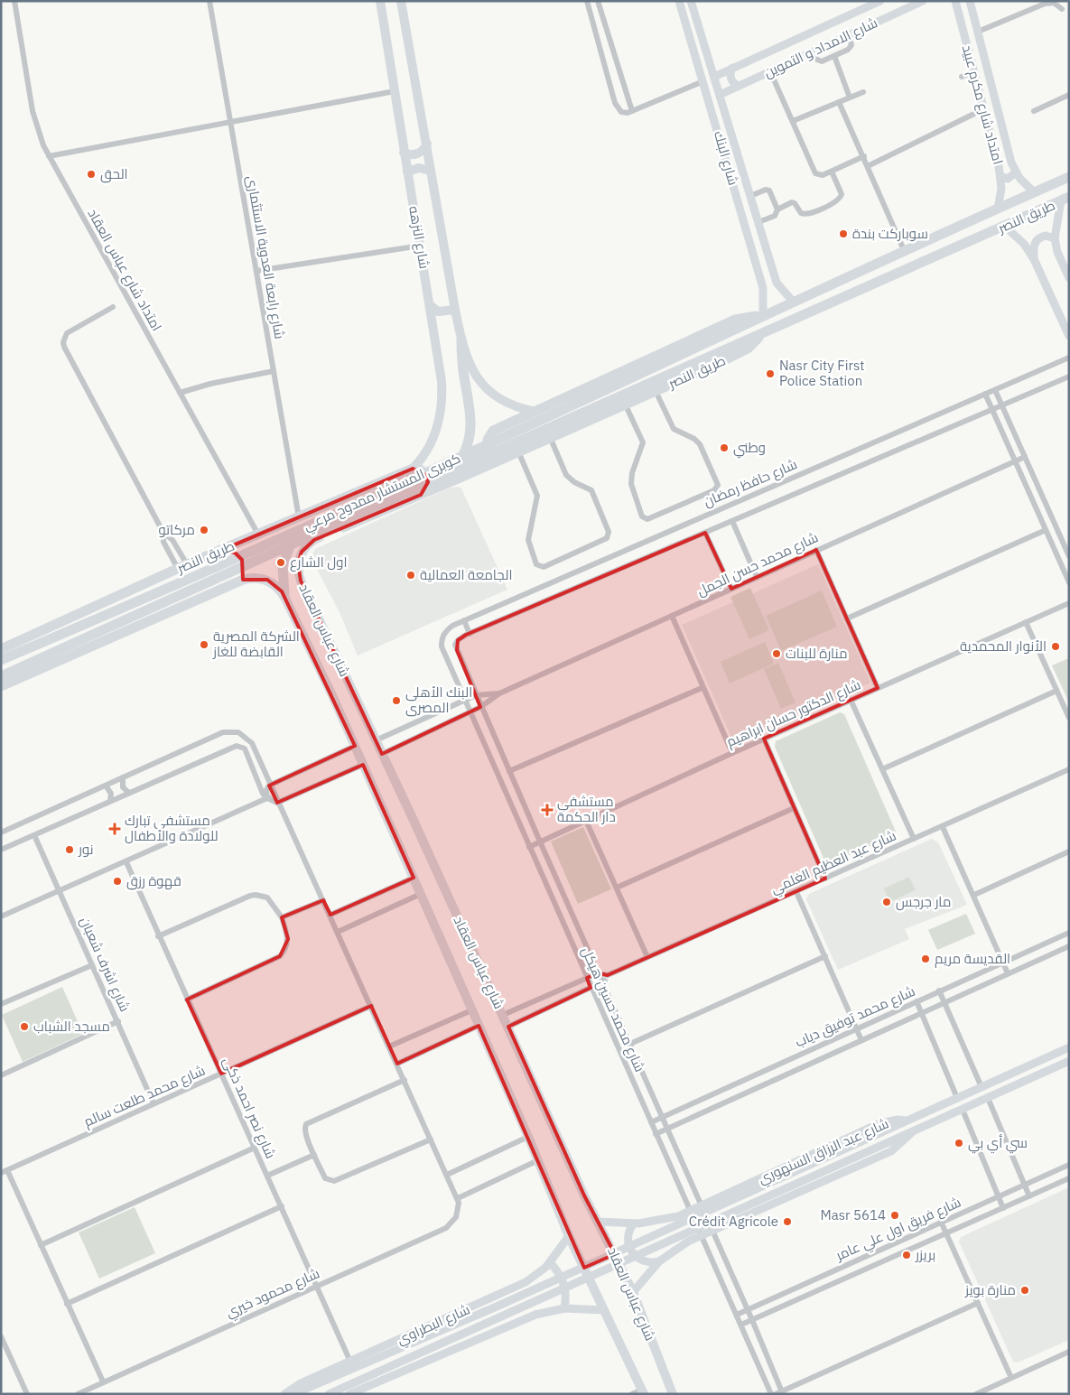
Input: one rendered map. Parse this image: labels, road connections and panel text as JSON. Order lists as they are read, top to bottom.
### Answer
{
  "streets": {
    "highway": ["طريق النصر", "كوبرى المستشار ممدوح مرعي"],
    "main road": ["شارع النزهه", "شارع عباس العقاد"],
    "street": [
      "شارع الامداد و التموين",
      "امتداد شارع مكرم عبيد",
      "شارع البنك",
      "شارع رابعة العدوية الاستثمارى",
      "امتداد شارع عباس العقاد",
      "شارع حافظ رمضان",
      "شارع محمد حسن الجمل",
      "شارع الدكتور حسان ابراهيم",
      "شارع عبد العظيم الغلمي",
      "شارع اشرف شعبان",
      "شارع محمد حسين هيكل",
      "شارع محمد توفيق دياب",
      "شارع محمد طلعت سالم",
      "شارع نصر احمد ذكى",
      "شارع عبد الرزاق السنهوري",
      "شارع فريق اول علي عامر",
      "شارع محمود خيري",
      "شارع البطراوي"
    ]
  },
  "crossings": [
    ["شارع الامداد و التموين", "شارع البنك"],
    ["امتداد شارع مكرم عبيد", "طريق النصر"],
    ["شارع البنك", "طريق النصر"],
    ["شارع البنك", "كوبرى المستشار ممدوح مرعي"],
    ["طريق النصر", "شارع النزهه"],
    ["طريق النصر", "شارع رابعة العدوية الاستثمارى"],
    ["طريق النصر", "امتداد شارع عباس العقاد"],
    ["طريق النصر", "كوبرى المستشار ممدوح مرعي"],
    ["طريق النصر", "شارع عباس العقاد"],
    ["شارع حافظ رمضان", "شارع محمد حسين هيكل"],
    ["شارع محمد حسن الجمل", "شارع عباس العقاد"],
    ["شارع محمد حسن الجمل", "شارع محمد حسين هيكل"],
    ["شارع عباس العقاد", "شارع عبد الرزاق السنهوري"],
    ["شارع عباس العقاد", "شارع البطراوي"],
    ["شارع الدكتور حسان ابراهيم", "شارع محمد حسين هيكل"],
    ["شارع اشرف شعبان", "شارع محمد طلعت سالم"],
    ["شارع محمد حسين هيكل", "شارع محمد توفيق دياب"],
    ["شارع محمد حسين هيكل", "شارع عبد الرزاق السنهوري"],
    ["شارع محمد حسين هيكل", "شارع فريق اول علي عامر"],
    ["شارع محمد طلعت سالم", "شارع نصر احمد ذكى"],
    ["شارع نصر احمد ذكى", "شارع محمود خيري"],
    ["شارع نصر احمد ذكى", "شارع البطراوي"]
  ],
  "places": {
    "other": [
      "الحق",
      "سوباركت بندة",
      "Nasr City First Police Station",
      "وطني",
      "مركاتو",
      "اول الشارع",
      "الجامعة العمالية",
      "الشركة المصرية القابضة للغاز",
      "الأنوار المحمدية",
      "منارة للبنات",
      "البنك الأهلى المصرى",
      "نور",
      "قهوة رزق",
      "مار جرجس",
      "القديسة مريم",
      "مسجد الشباب",
      "سي أي بي",
      "Masr 5614",
      "Crédit Agricole",
      "بريزر",
      "منارة بويز"
    ],
    "health": ["مستشفي دار الحكمة", "مستشفى تبارك للولادة والأطفال"]
  }
}
